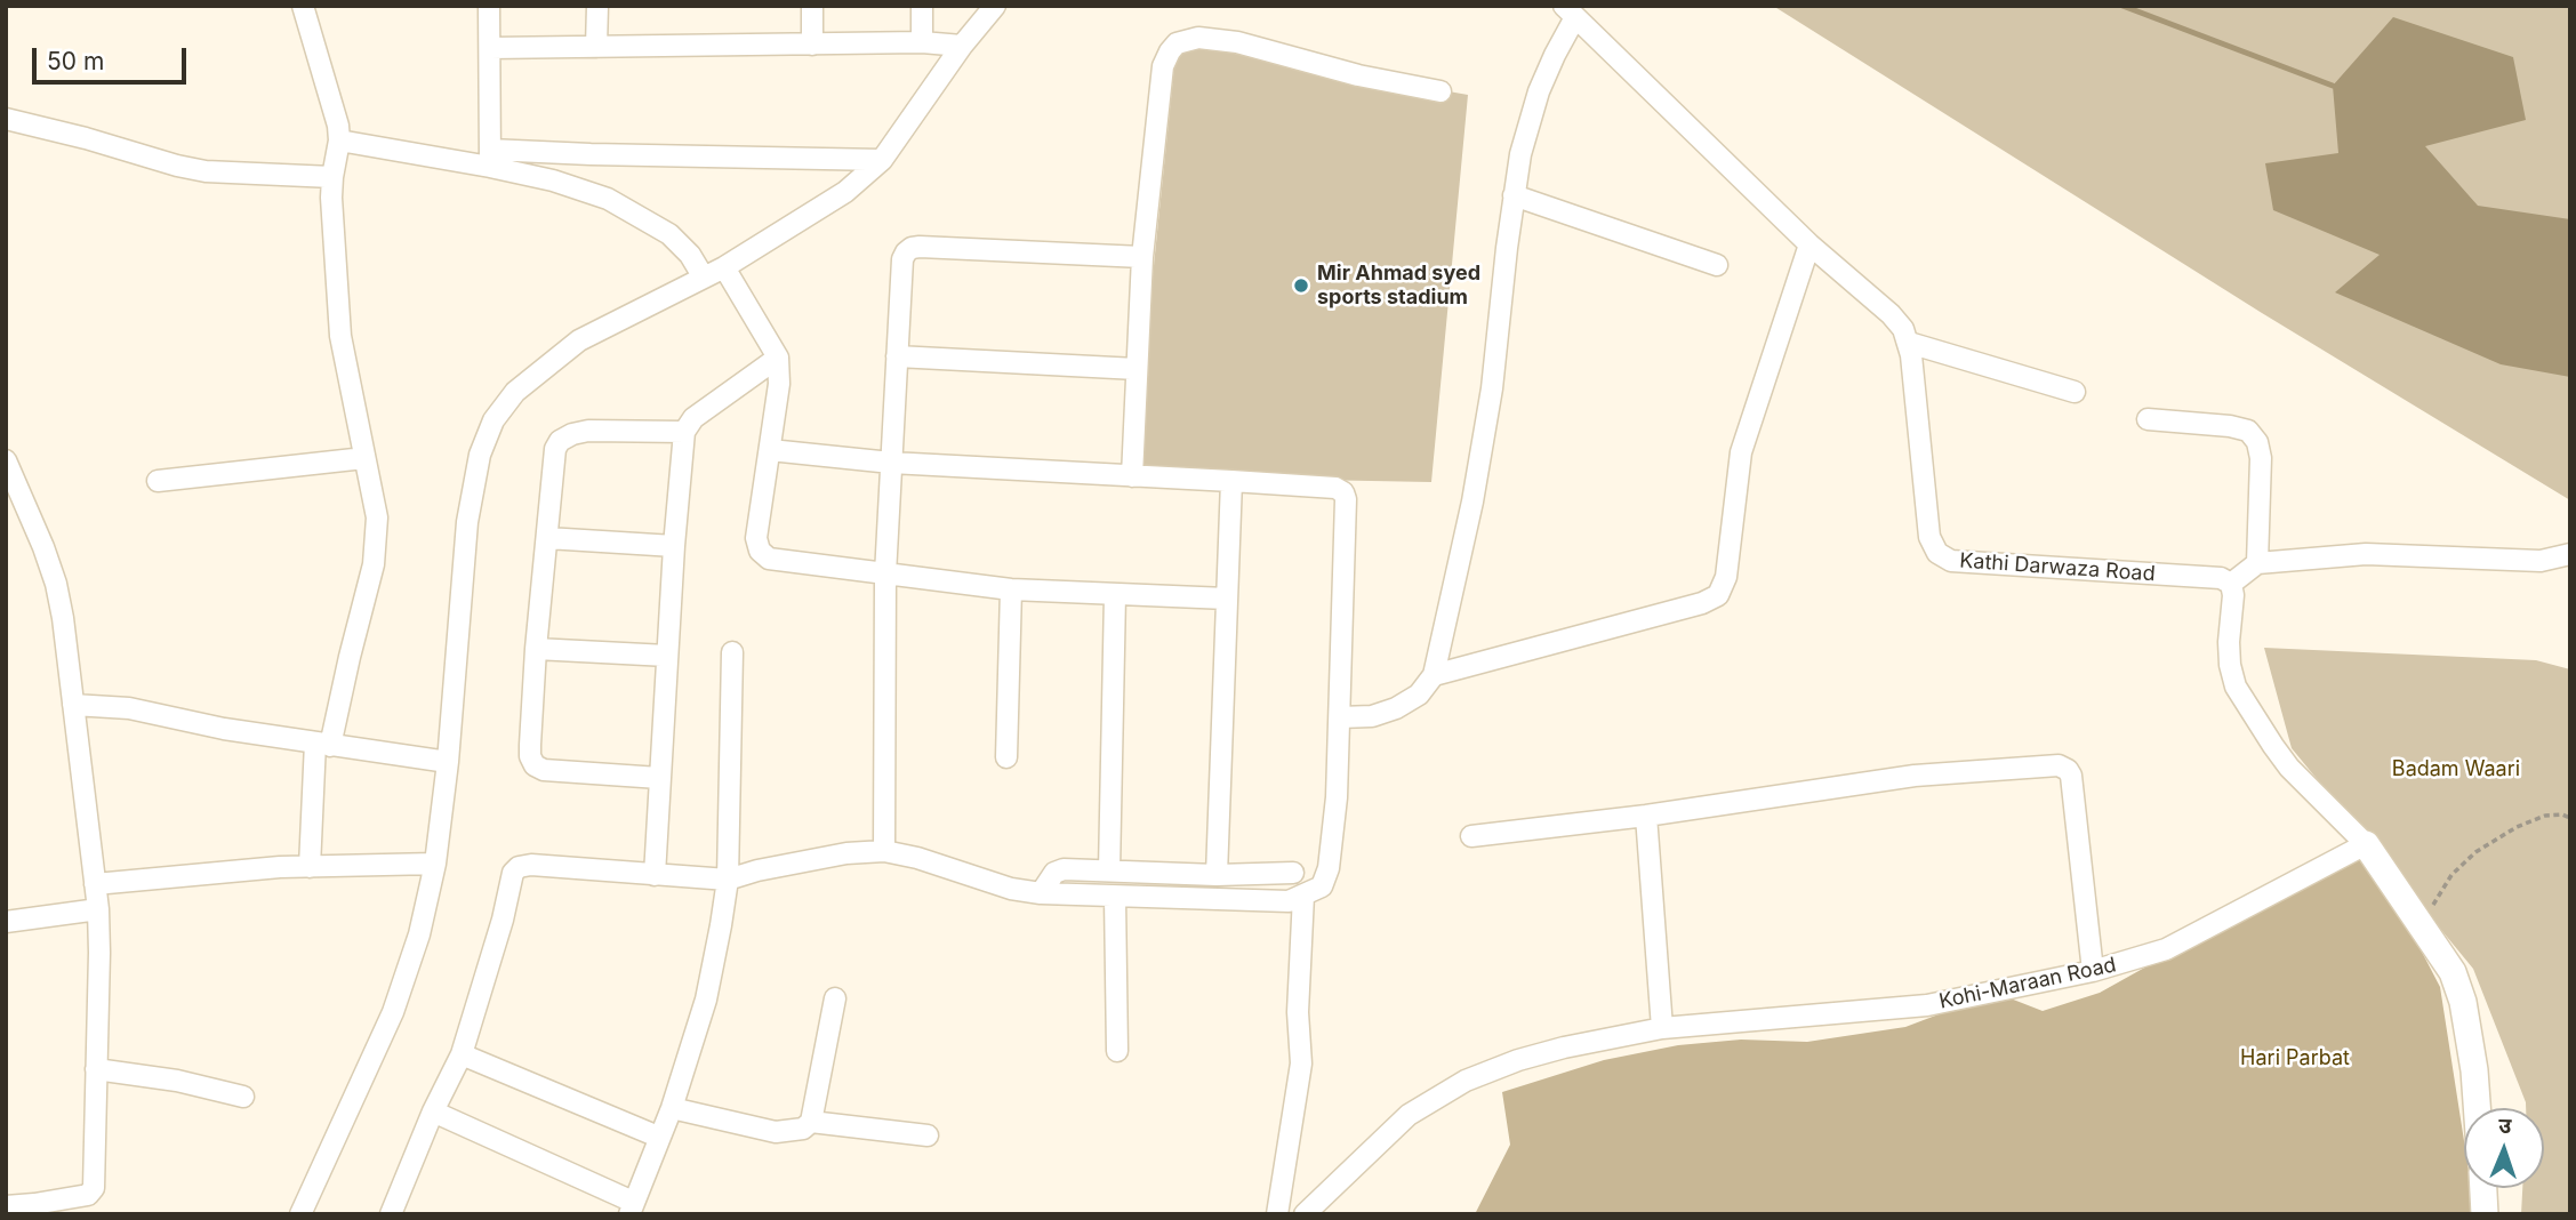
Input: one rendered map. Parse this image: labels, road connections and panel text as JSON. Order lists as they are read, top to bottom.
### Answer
{
  "streets": {
    "street": ["Kathi Darwaza Road", "Kohi-Maraan Road"]
  },
  "parks": ["Badam Waari", "Hari Parbat"],
  "places": ["Mir Ahmad syed sports stadium"],
  "scale_bar": "50 m",
  "north": "top"
}
